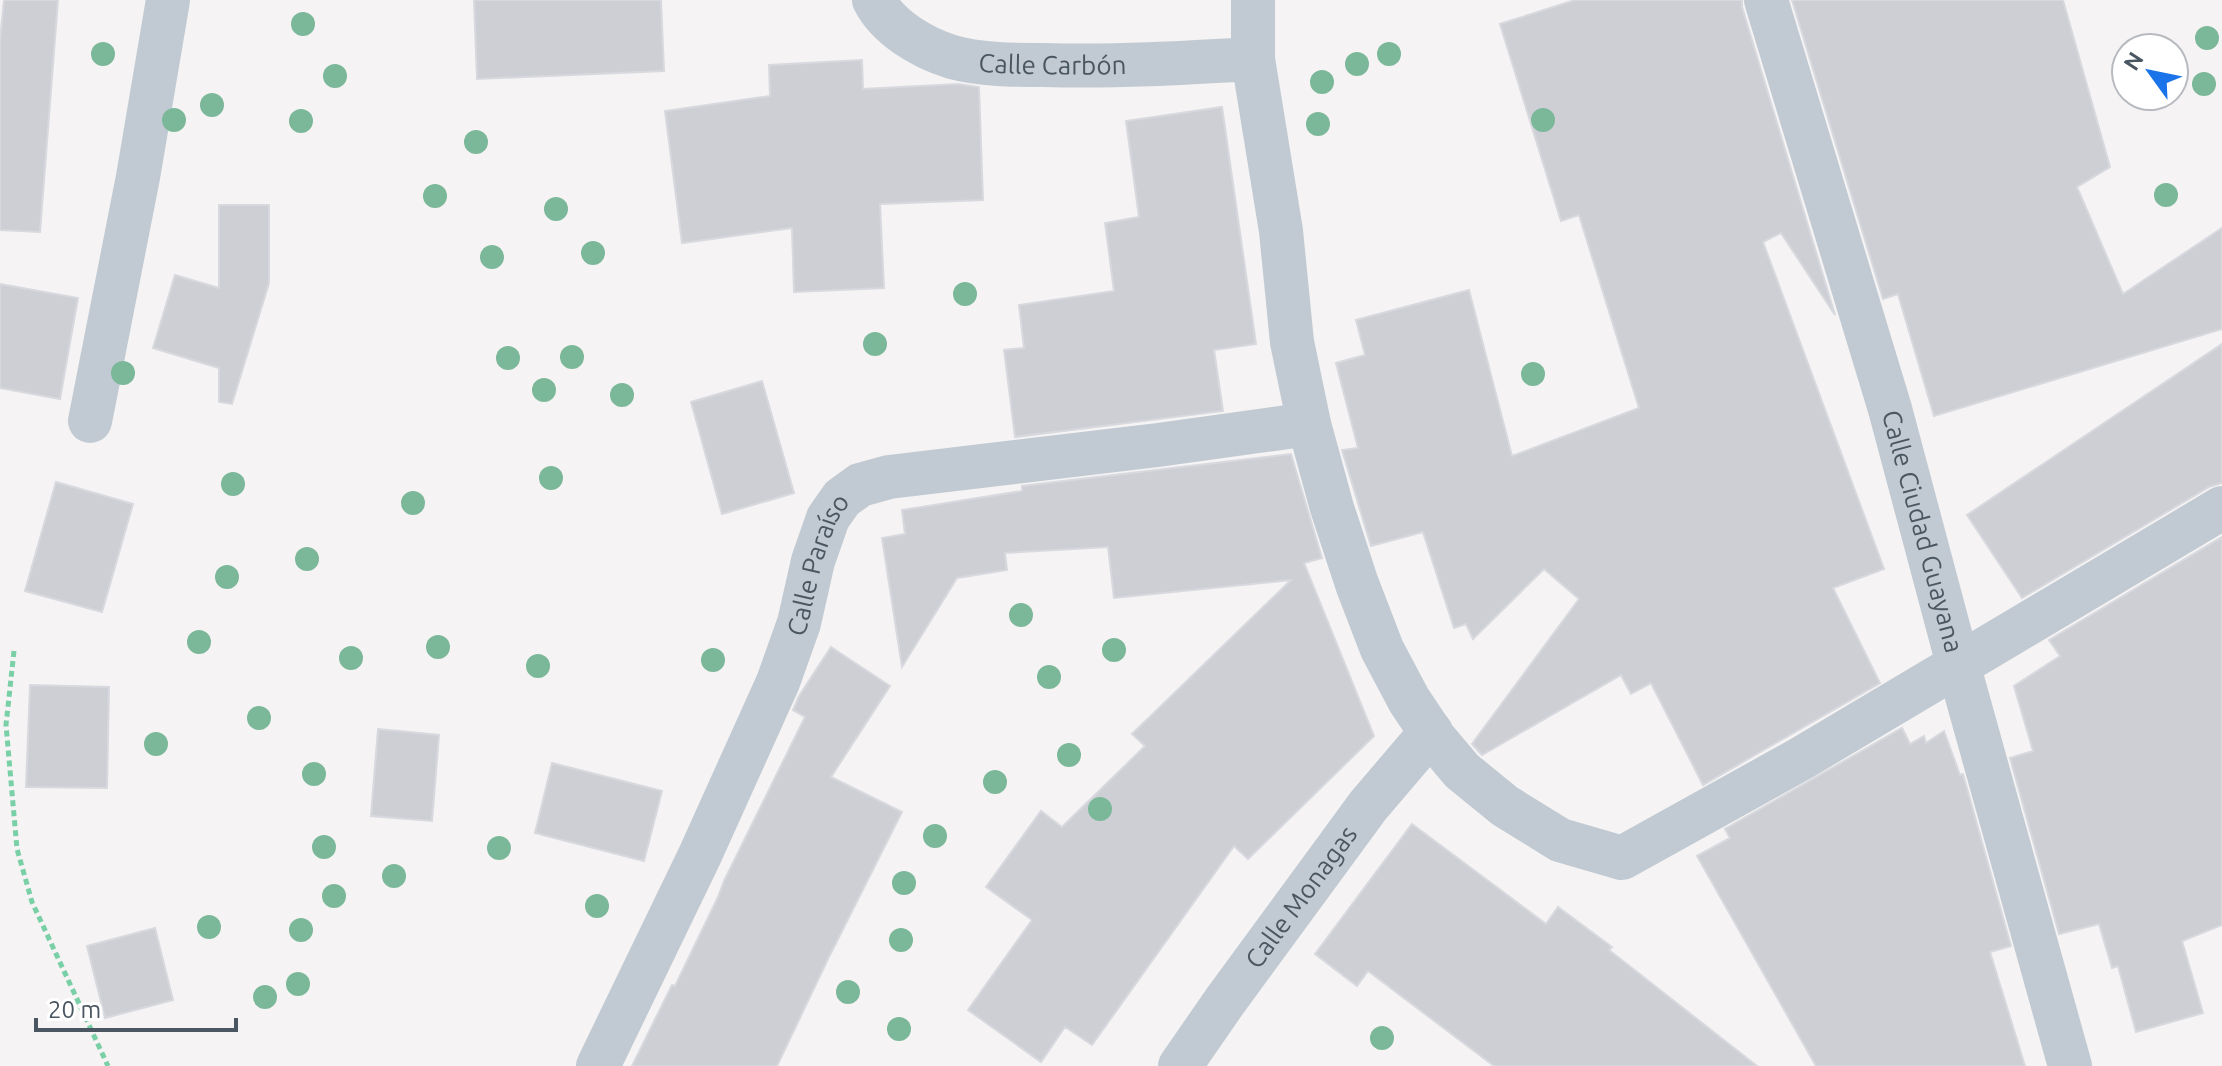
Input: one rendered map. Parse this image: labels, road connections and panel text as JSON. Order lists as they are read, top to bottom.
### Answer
{
  "streets": {
    "street": [
      "Calle Carbón",
      "Calle Ciudad Guayana",
      "Calle Paraíso",
      "Calle Monagas"
    ]
  },
  "scale_bar": "20 m",
  "north": "top left"
}
